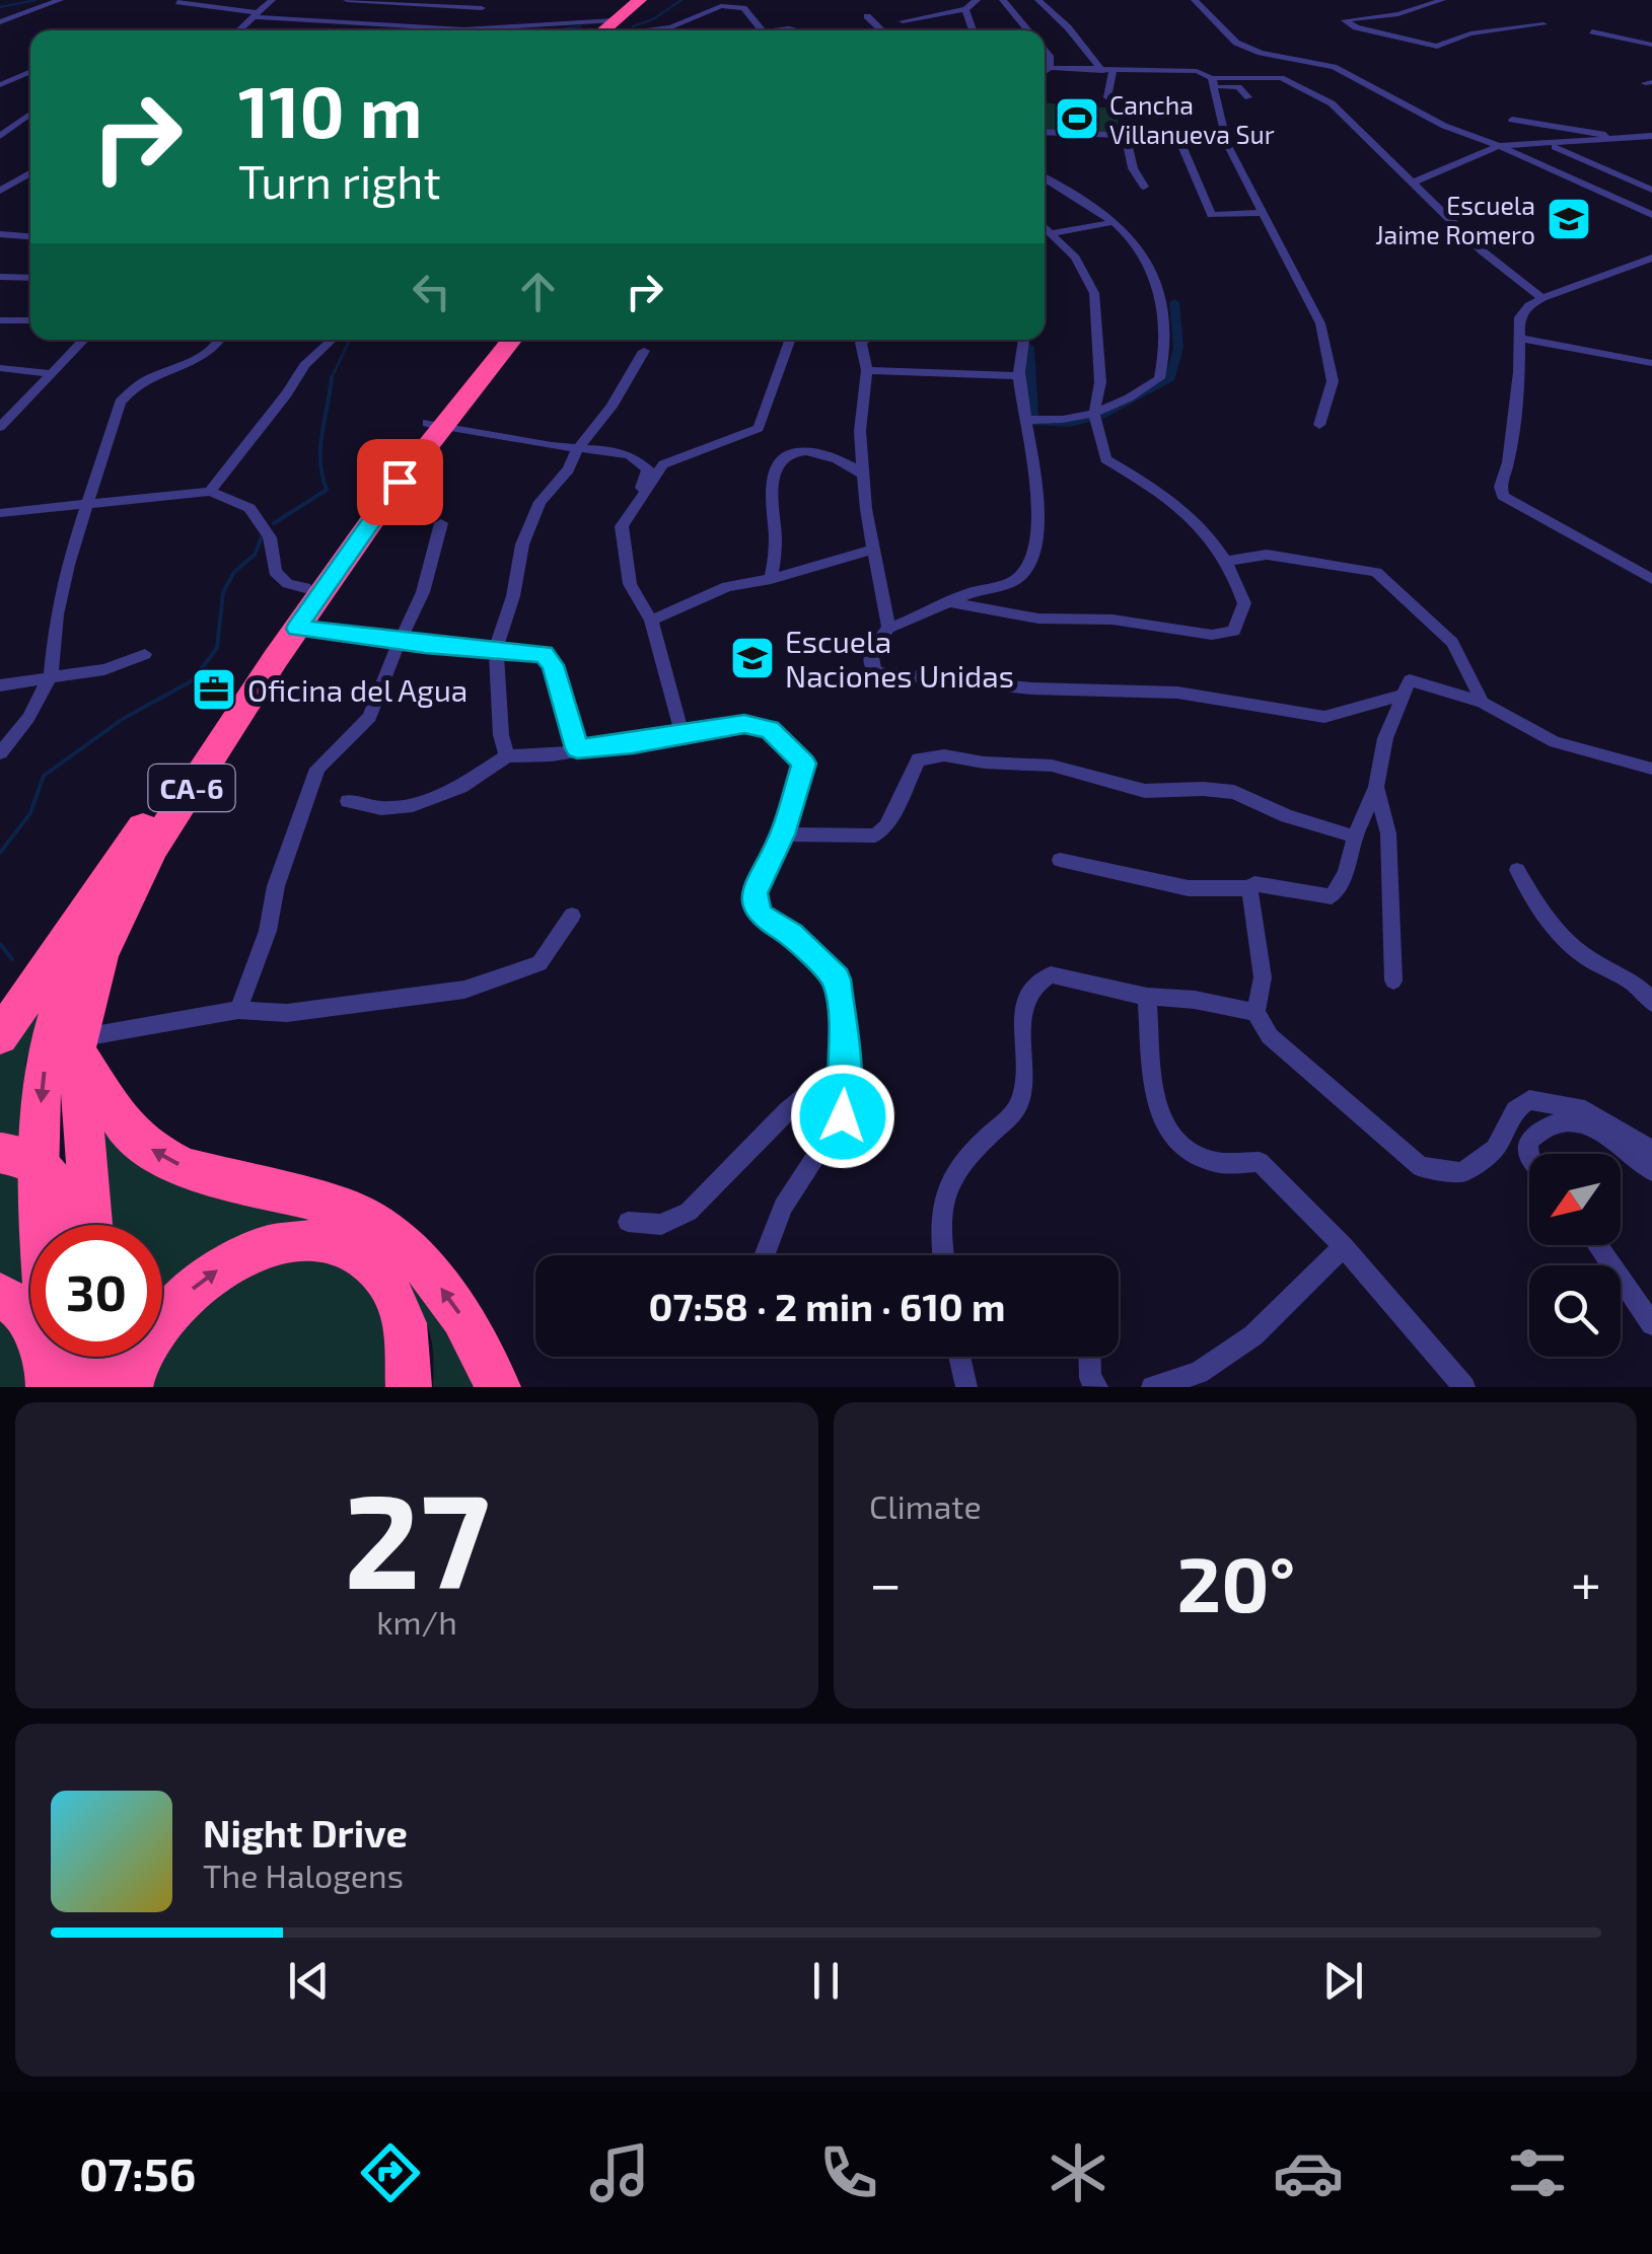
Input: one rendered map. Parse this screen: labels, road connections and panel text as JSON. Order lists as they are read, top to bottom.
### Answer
{
  "streets": {
    "highway": ["CA-6"]
  },
  "places": {
    "sports": ["Cancha Villanueva Sur"],
    "school or university": ["Escuela Jaime Romero", "Escuela Naciones Unidas"],
    "office": ["Oficina del Agua"]
  },
  "north": "bottom left",
  "page": {
    "turn": ["110 m", "Turn right"],
    "limit": "30",
    "trip": "07:58 · 2 min · 610 m",
    "tile": [
      ["27", "km/h"],
      "Climate"
    ],
    "heat": ["−", "20°", "+"],
    "song": ["Night Drive", "The Halogens"],
    "tabs": "07:56"
  }
}
